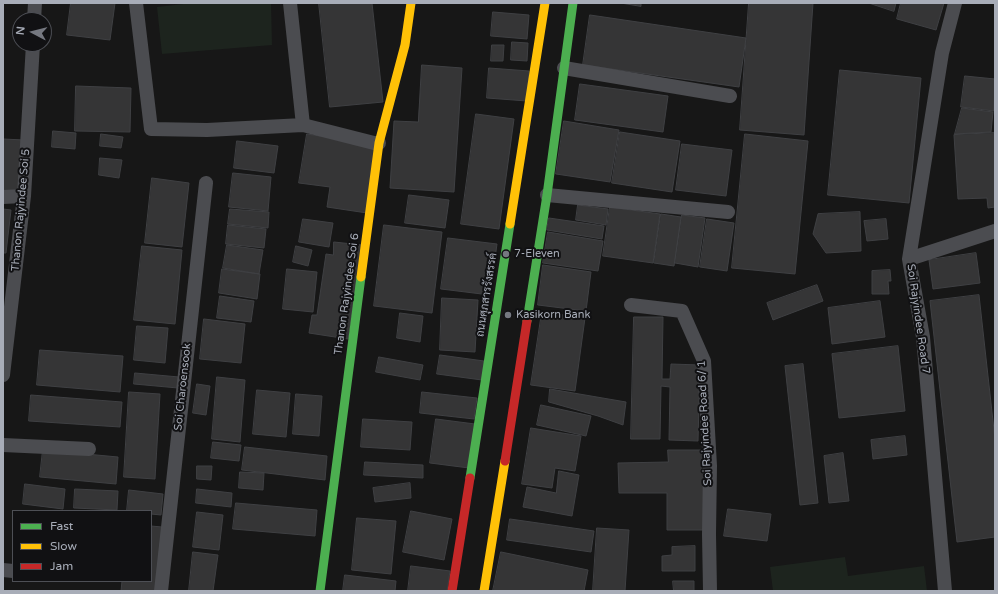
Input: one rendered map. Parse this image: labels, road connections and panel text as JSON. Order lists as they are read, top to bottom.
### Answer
{
  "streets": {
    "street": [
      "Thanon Rajyindee Soi 5",
      "Thanon Rajyindee Soi 6",
      "ถนนศุภสารรังสรรค์",
      "Soi Rajyindee Road 7",
      "Soi Charoensook",
      "Soi Rajyindee Road 6/ 1"
    ]
  },
  "places": ["7-Eleven", "Kasikorn Bank"],
  "legend": ["Fast", "Slow", "Jam"],
  "north": "left"
}
